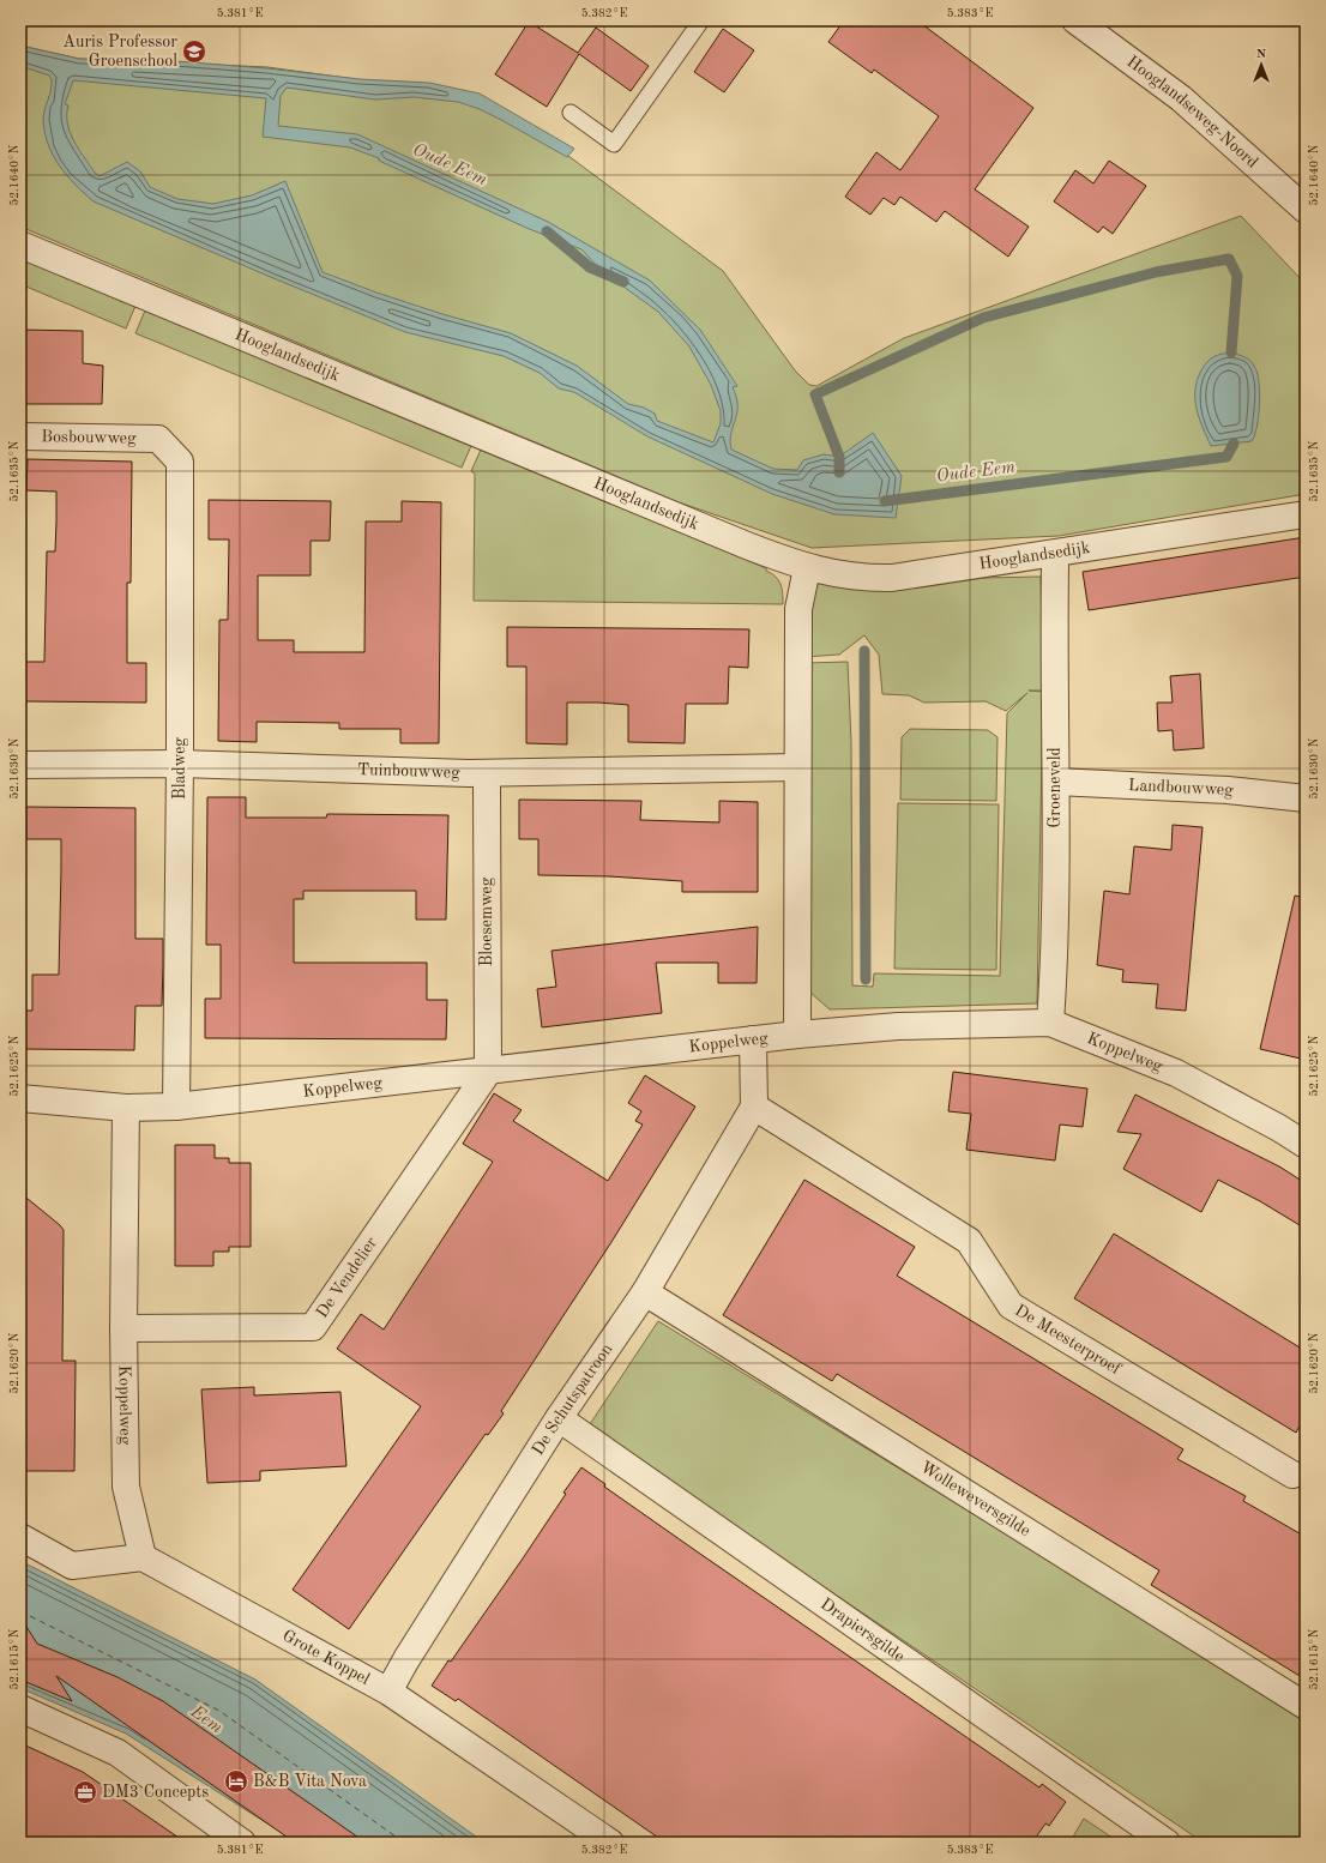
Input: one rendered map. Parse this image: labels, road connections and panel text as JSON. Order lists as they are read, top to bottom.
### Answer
{
  "streets": {
    "street": [
      "Hooglandseweg-Noord",
      "Hooglandsedijk",
      "Bosbouwweg",
      "Bladweg",
      "Tuinbouwweg",
      "Groeneveld",
      "Landbouwweg",
      "Bloesemweg",
      "Koppelweg",
      "De Vendelier",
      "De Meesterproef",
      "De Schutspatroon",
      "Wolleweversgilde",
      "Drapiersgilde",
      "Grote Koppel"
    ]
  },
  "crossings": [
    ["Hooglandsedijk", "Groeneveld"],
    ["Bosbouwweg", "Bladweg"],
    ["Bladweg", "Tuinbouwweg"],
    ["Bladweg", "Koppelweg"],
    ["Tuinbouwweg", "Bloesemweg"],
    ["Groeneveld", "Landbouwweg"],
    ["Groeneveld", "Koppelweg"],
    ["Bloesemweg", "Koppelweg"],
    ["Bloesemweg", "De Vendelier"],
    ["Koppelweg", "De Vendelier"],
    ["Koppelweg", "Grote Koppel"],
    ["De Meesterproef", "De Schutspatroon"],
    ["De Schutspatroon", "Wolleweversgilde"],
    ["De Schutspatroon", "Drapiersgilde"],
    ["De Schutspatroon", "Grote Koppel"]
  ],
  "water": ["Oude Eem", "Eem"],
  "places": {
    "school or university": ["Auris Professor Groenschool"],
    "hotel": ["B&B Vita Nova"],
    "office": ["DM3 Concepts"]
  },
  "north": "top",
  "coordinates": [
    "5.381°E",
    "5.382°E",
    "5.383°E",
    "52.1640°N",
    "52.1635°N",
    "52.1630°N",
    "52.1625°N",
    "52.1620°N",
    "52.1615°N"
  ]
}
